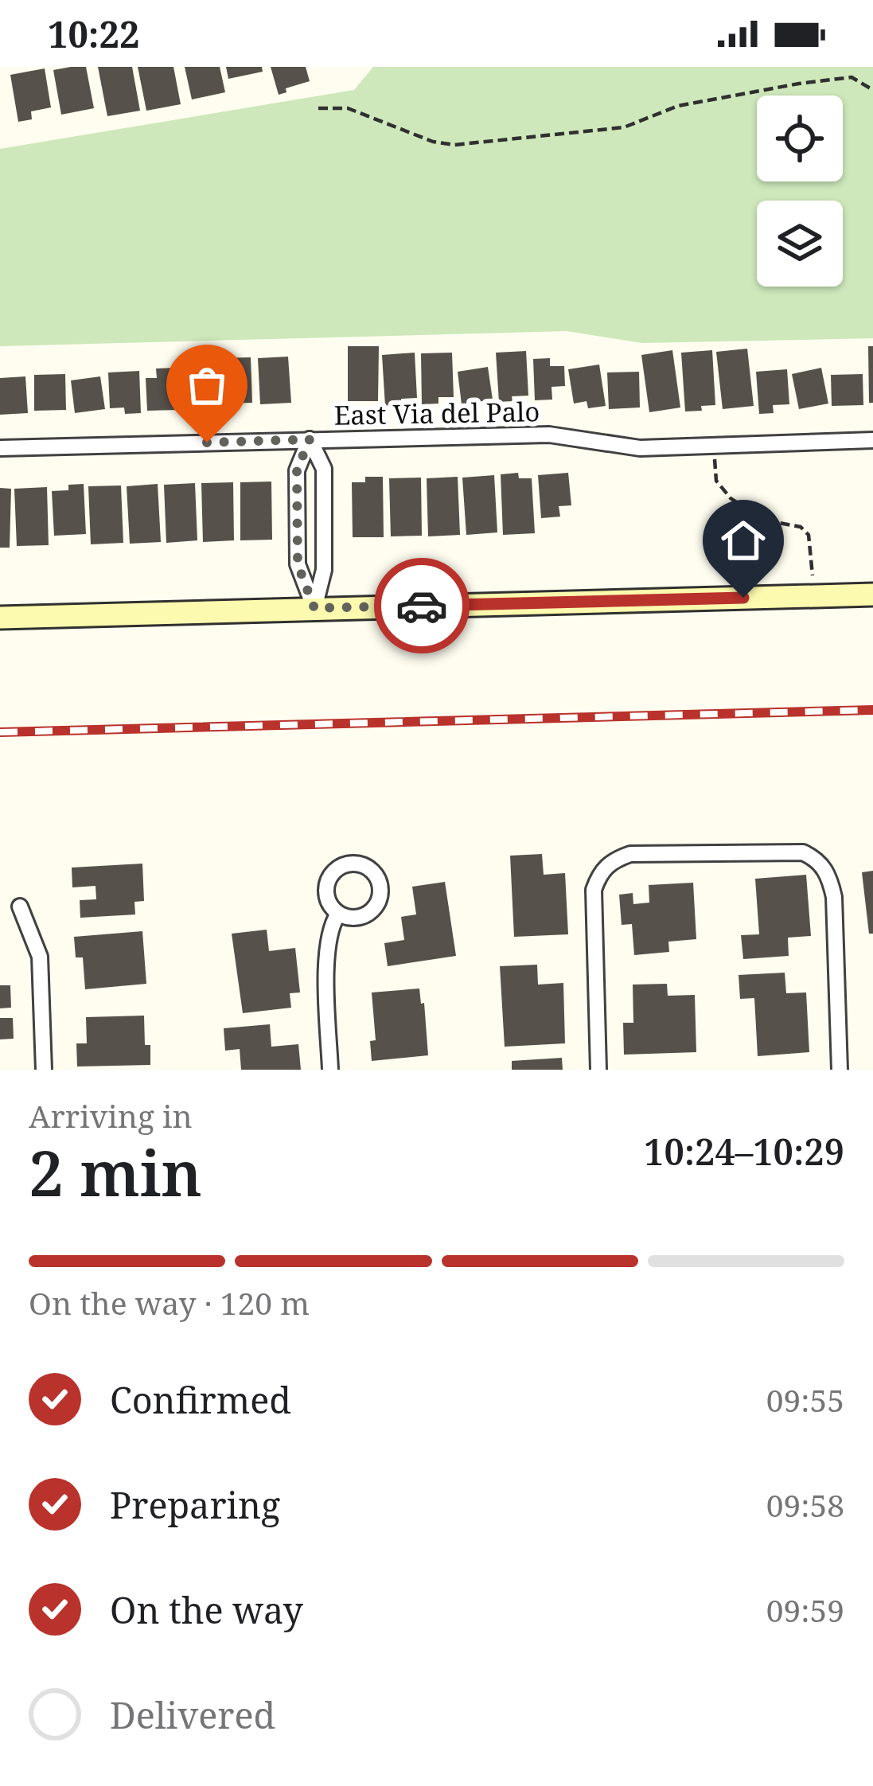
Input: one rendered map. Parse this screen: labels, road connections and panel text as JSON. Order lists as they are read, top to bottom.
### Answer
{
  "streets": {
    "street": ["East Via del Palo"]
  },
  "page": {
    "status": "10:22",
    "heading": ["2 min", "Arriving in", "10:24–10:29"],
    "bar": "On the way · 120 m",
    "list": [
      ["Confirmed", "09:55"],
      ["Preparing", "09:58"],
      ["On the way", "09:59"],
      "Delivered"
    ]
  }
}
